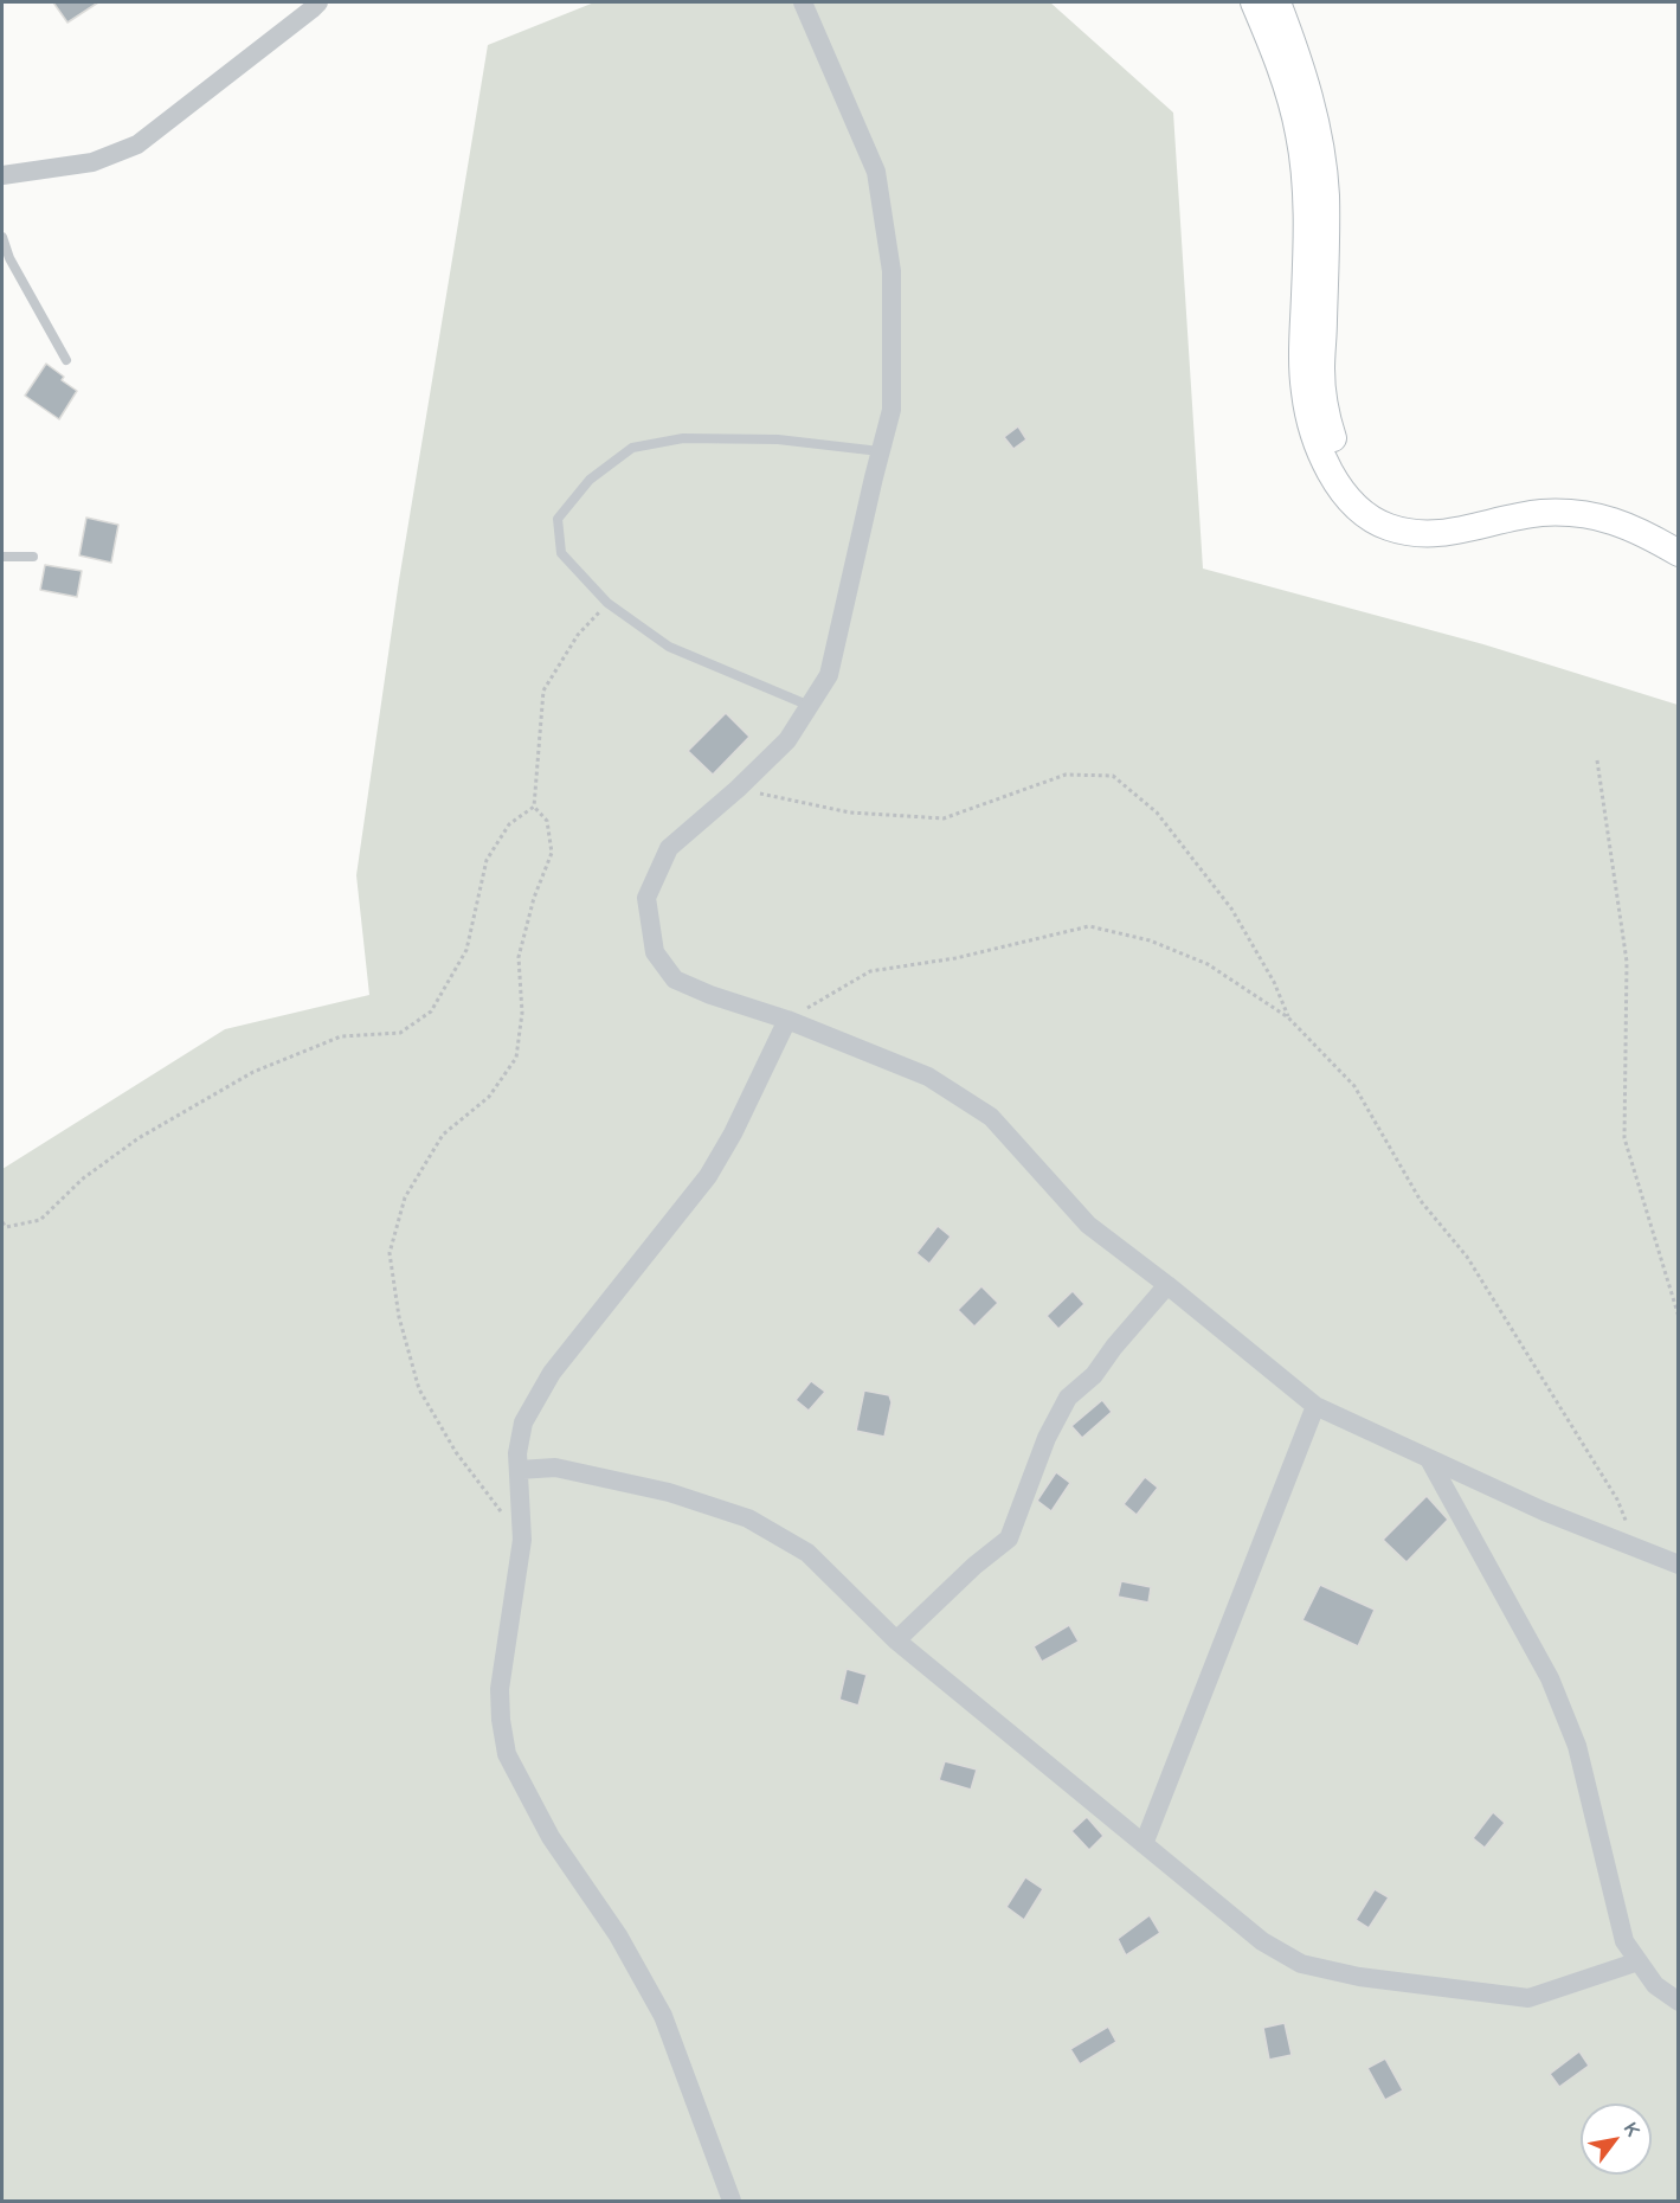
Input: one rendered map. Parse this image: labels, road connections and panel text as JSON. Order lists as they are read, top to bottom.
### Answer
{
  "north": "top right"
}
